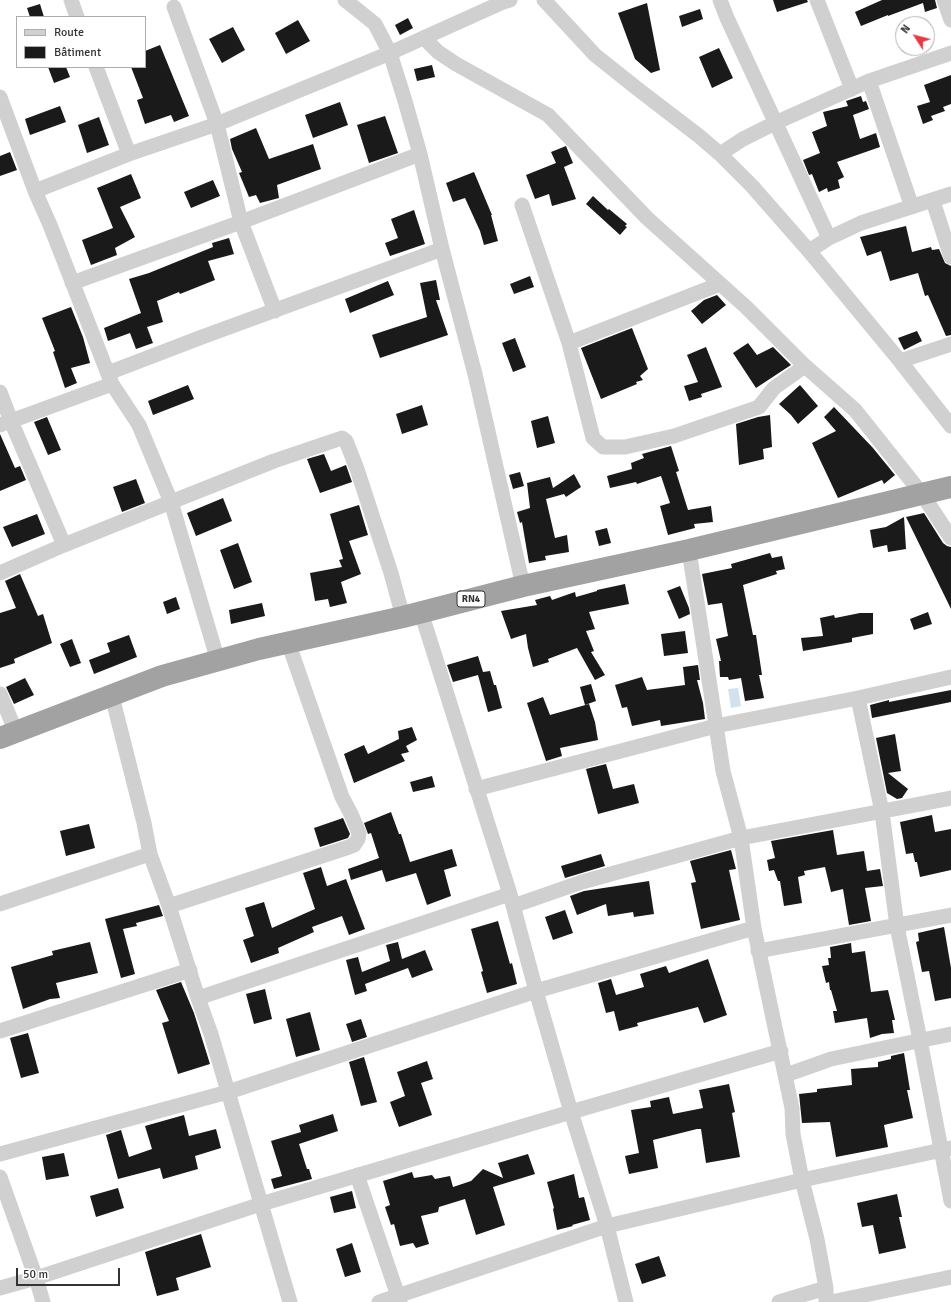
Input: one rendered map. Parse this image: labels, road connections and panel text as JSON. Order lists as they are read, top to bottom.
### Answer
{
  "streets": {
    "highway": ["RN4"]
  },
  "legend": ["Route", "Bâtiment"],
  "scale_bar": "50 m",
  "north": "top left"
}
